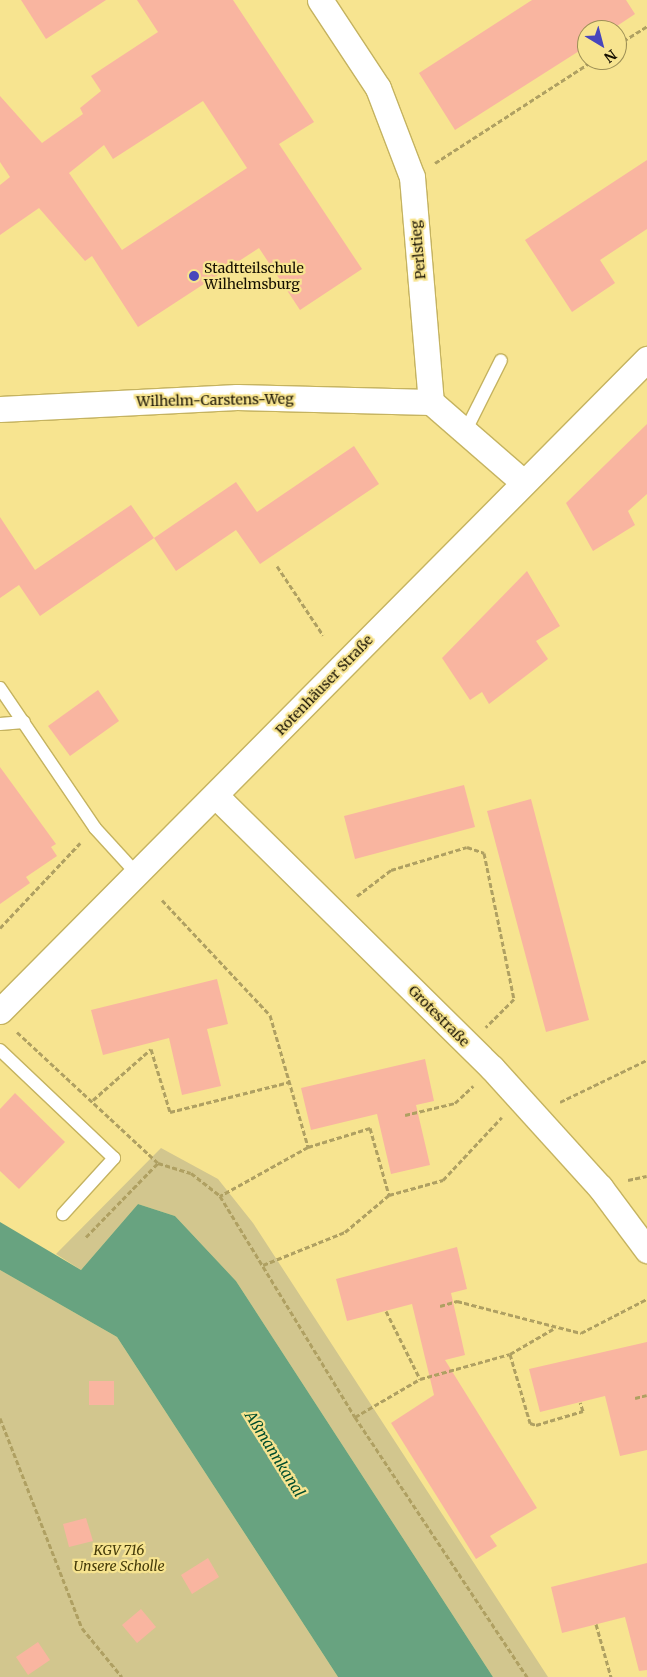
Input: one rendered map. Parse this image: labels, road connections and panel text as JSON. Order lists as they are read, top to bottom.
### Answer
{
  "streets": {
    "street": [
      "Perlstieg",
      "Wilhelm-Carstens-Weg",
      "Rotenhäuser Straße",
      "Grotestraße"
    ]
  },
  "crossings": [
    ["Perlstieg", "Wilhelm-Carstens-Weg"],
    ["Rotenhäuser Straße", "Grotestraße"]
  ],
  "water": ["Aßmannkanal"],
  "parks": ["KGV 716 Unsere Scholle"],
  "places": ["Stadtteilschule Wilhelmsburg"],
  "north": "bottom right"
}
